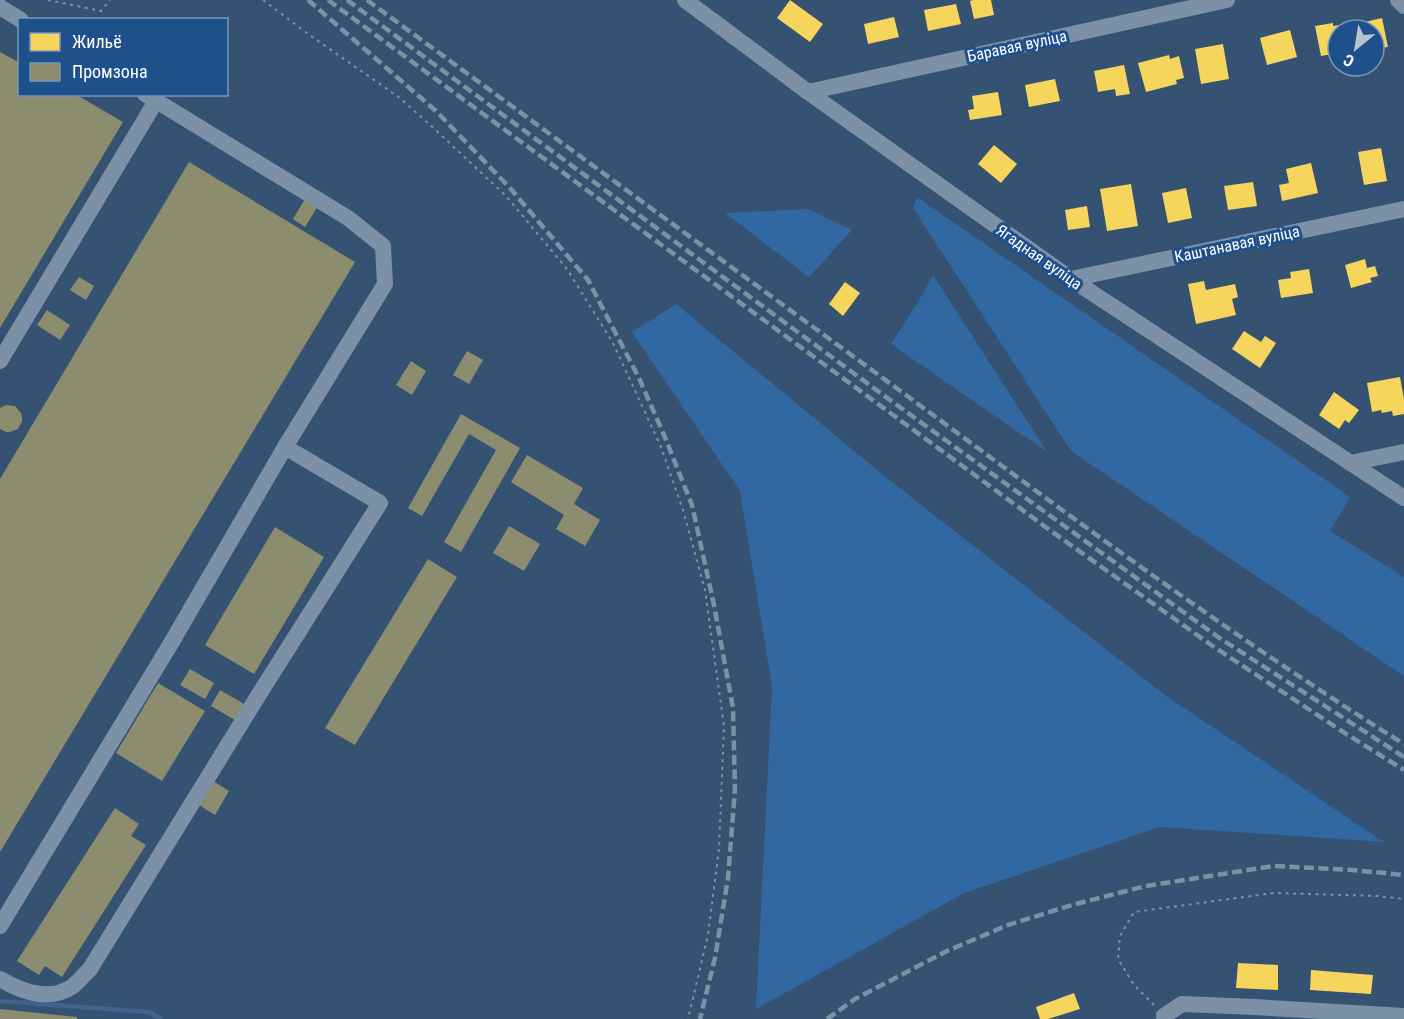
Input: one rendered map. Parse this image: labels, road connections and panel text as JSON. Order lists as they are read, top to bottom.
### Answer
{
  "streets": {
    "street": ["Баравая вуліца", "Каштанавая вуліца", "Ягадная вуліца"]
  },
  "crossings": [
    ["Баравая вуліца", "Ягадная вуліца"],
    ["Каштанавая вуліца", "Ягадная вуліца"]
  ],
  "legend": ["Жильё", "Промзона"],
  "north": "bottom left"
}
